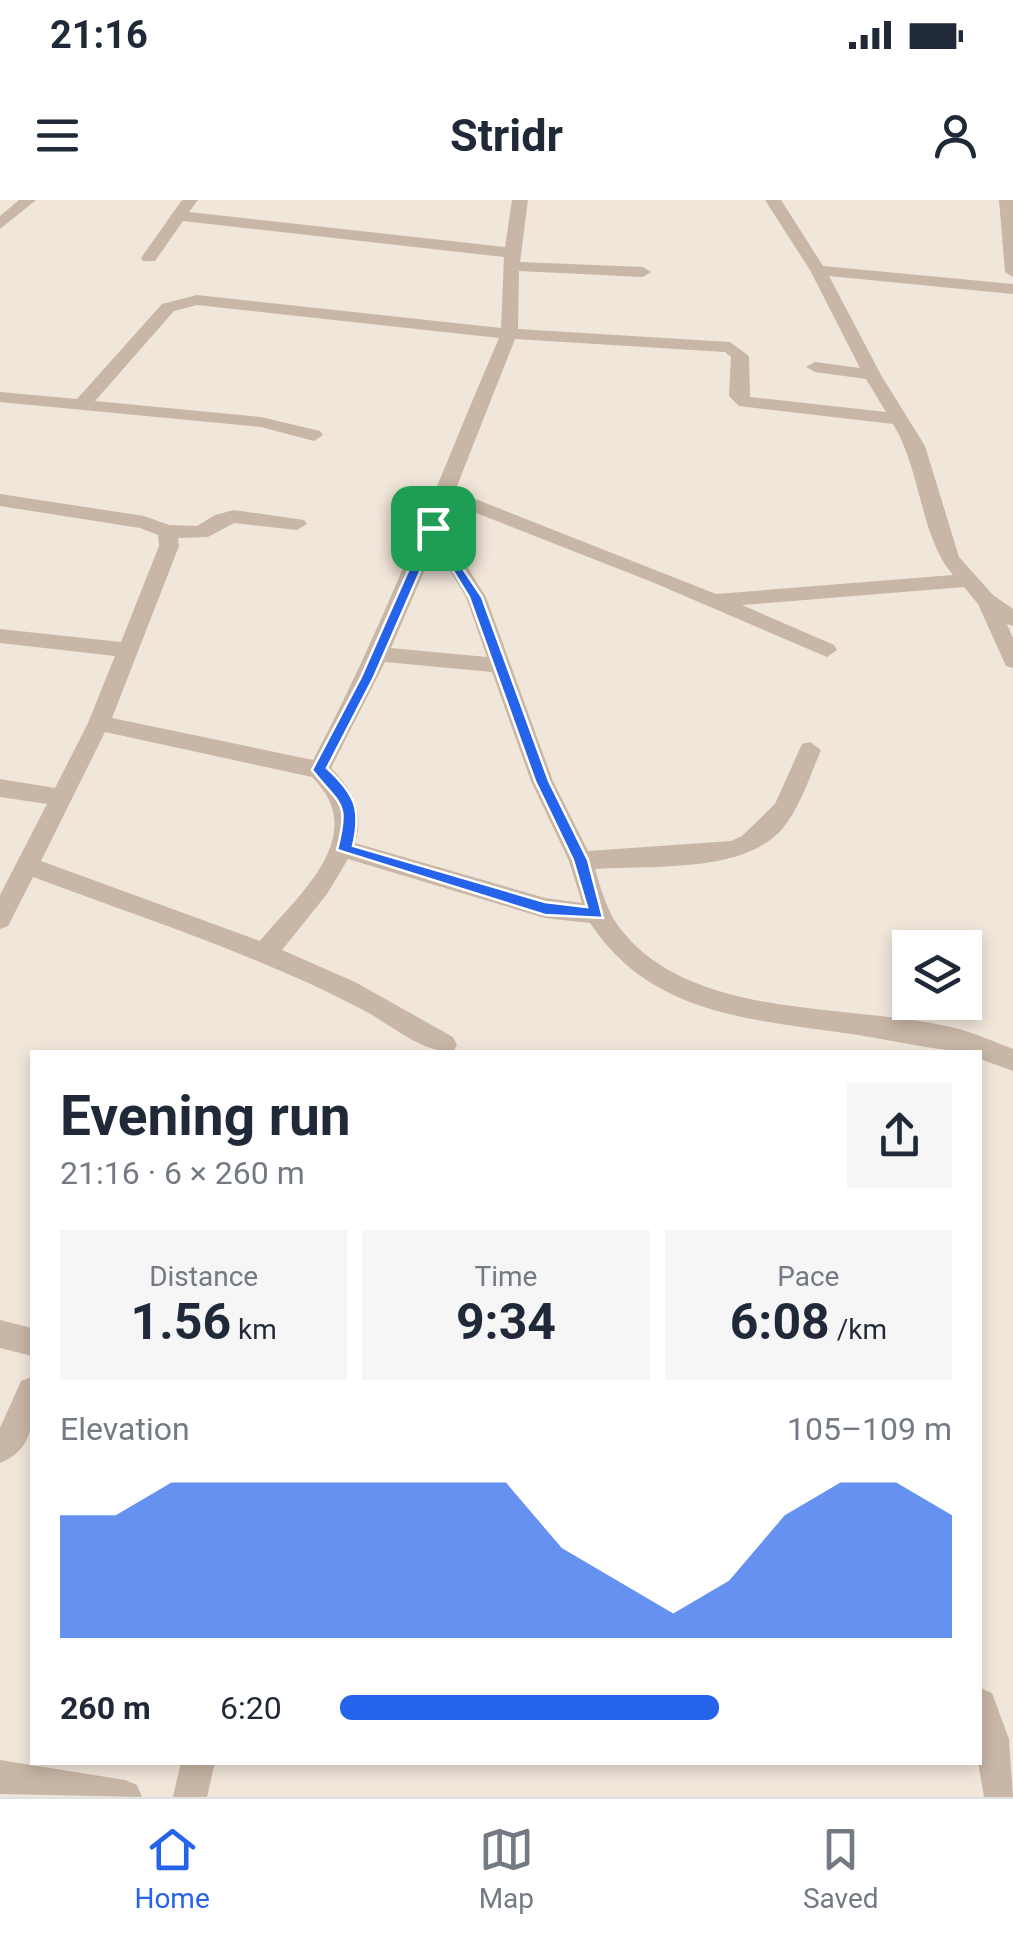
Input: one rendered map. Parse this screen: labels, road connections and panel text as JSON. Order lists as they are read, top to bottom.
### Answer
{
  "page": {
    "status": "21:16",
    "header": "Stridr",
    "heading": ["Evening run", "21:16 · 6 × 260 m"],
    "stats": [
      ["Distance", "1.56 km"],
      ["Time", "9:34"],
      ["Pace", "6:08 /km"]
    ],
    "chart": ["Elevation", "105–109 m"],
    "list": [
      {
        "name": "260 m",
        "note": "6:20"
      }
    ],
    "tabs": ["Home", "Map", "Saved"]
  }
}
